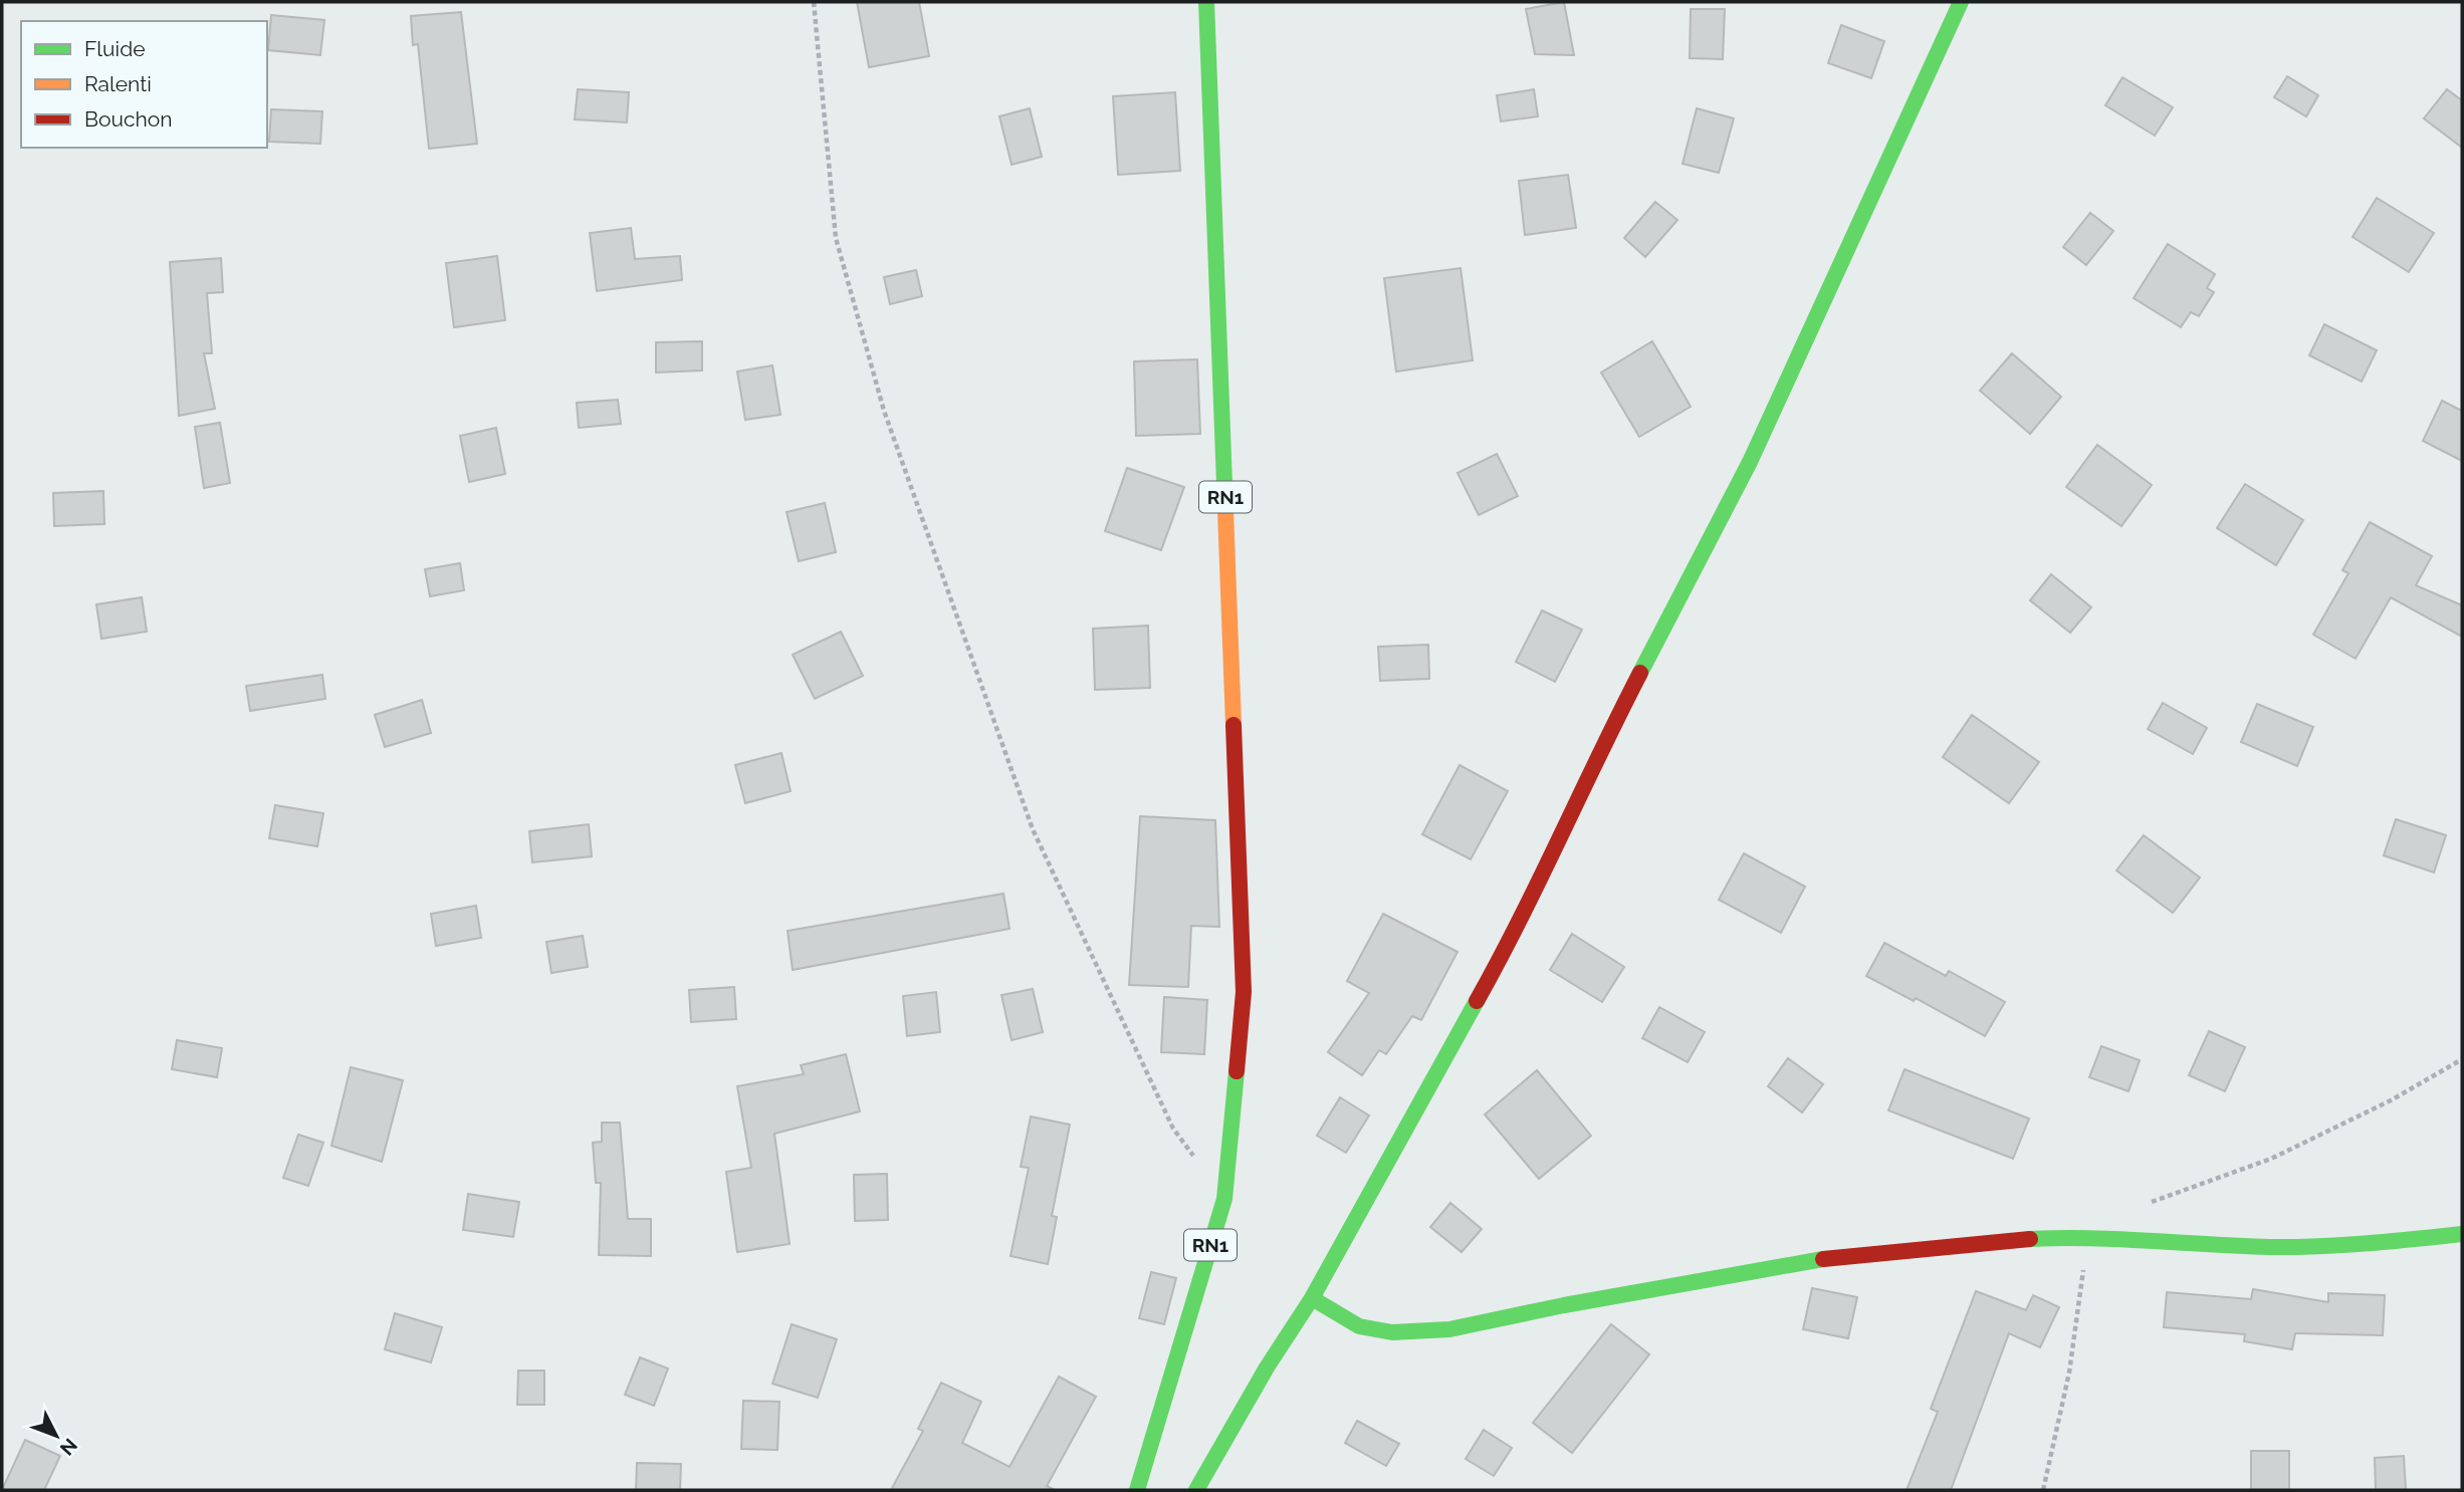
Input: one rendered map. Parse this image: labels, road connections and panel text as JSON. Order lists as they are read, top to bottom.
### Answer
{
  "streets": {
    "main road": ["RN1"]
  },
  "legend": ["Fluide", "Ralenti", "Bouchon"],
  "north": "bottom right"
}
